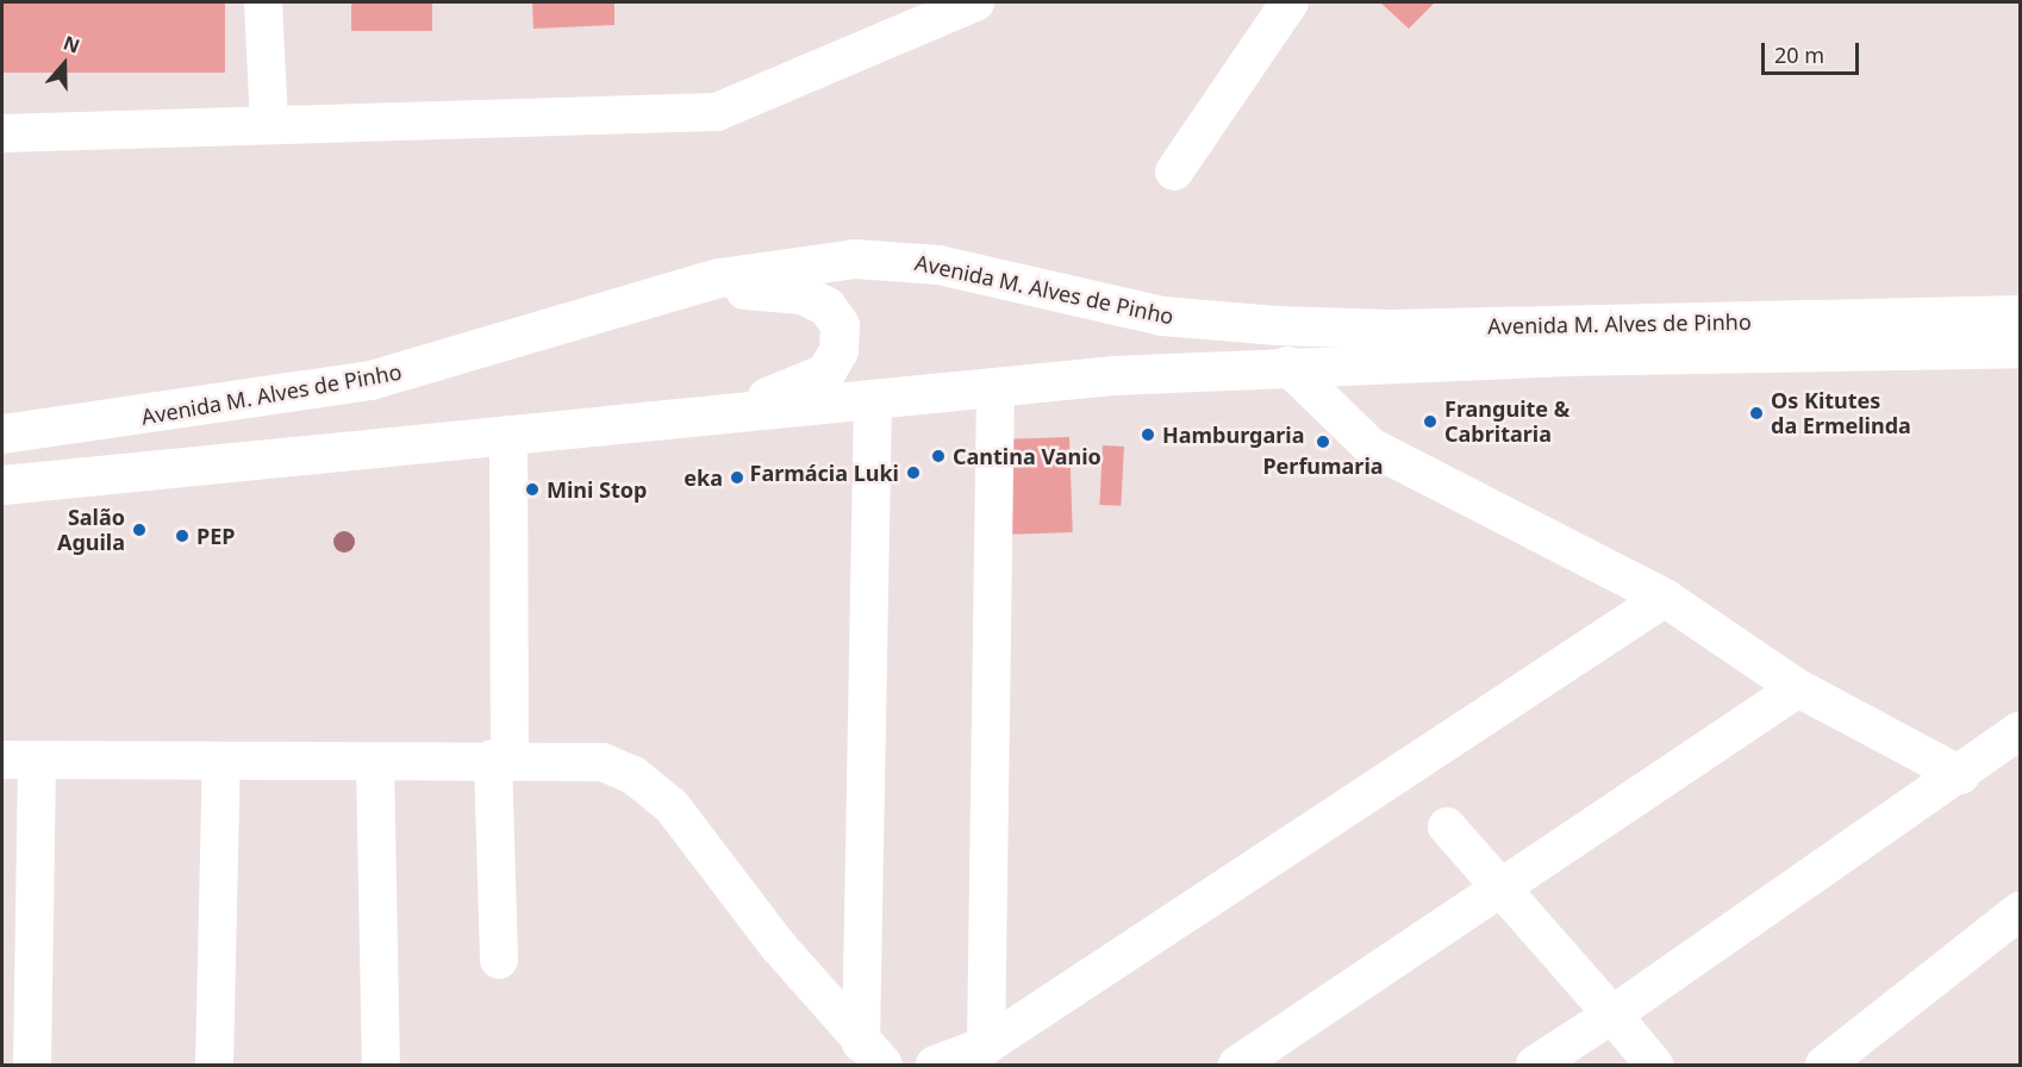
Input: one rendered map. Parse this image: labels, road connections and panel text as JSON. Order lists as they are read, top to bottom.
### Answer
{
  "streets": {
    "main road": ["Avenida M. Alves de Pinho"]
  },
  "places": [
    "Os Kitutes da Ermelinda",
    "Franguite & Cabritaria",
    "Hamburgaria",
    "Perfumaria",
    "Cantina Vanio",
    "Farmácia Luki",
    "eka",
    "Mini Stop",
    "Salão Aguila",
    "PEP"
  ],
  "scale_bar": "20 m",
  "north": "top"
}
